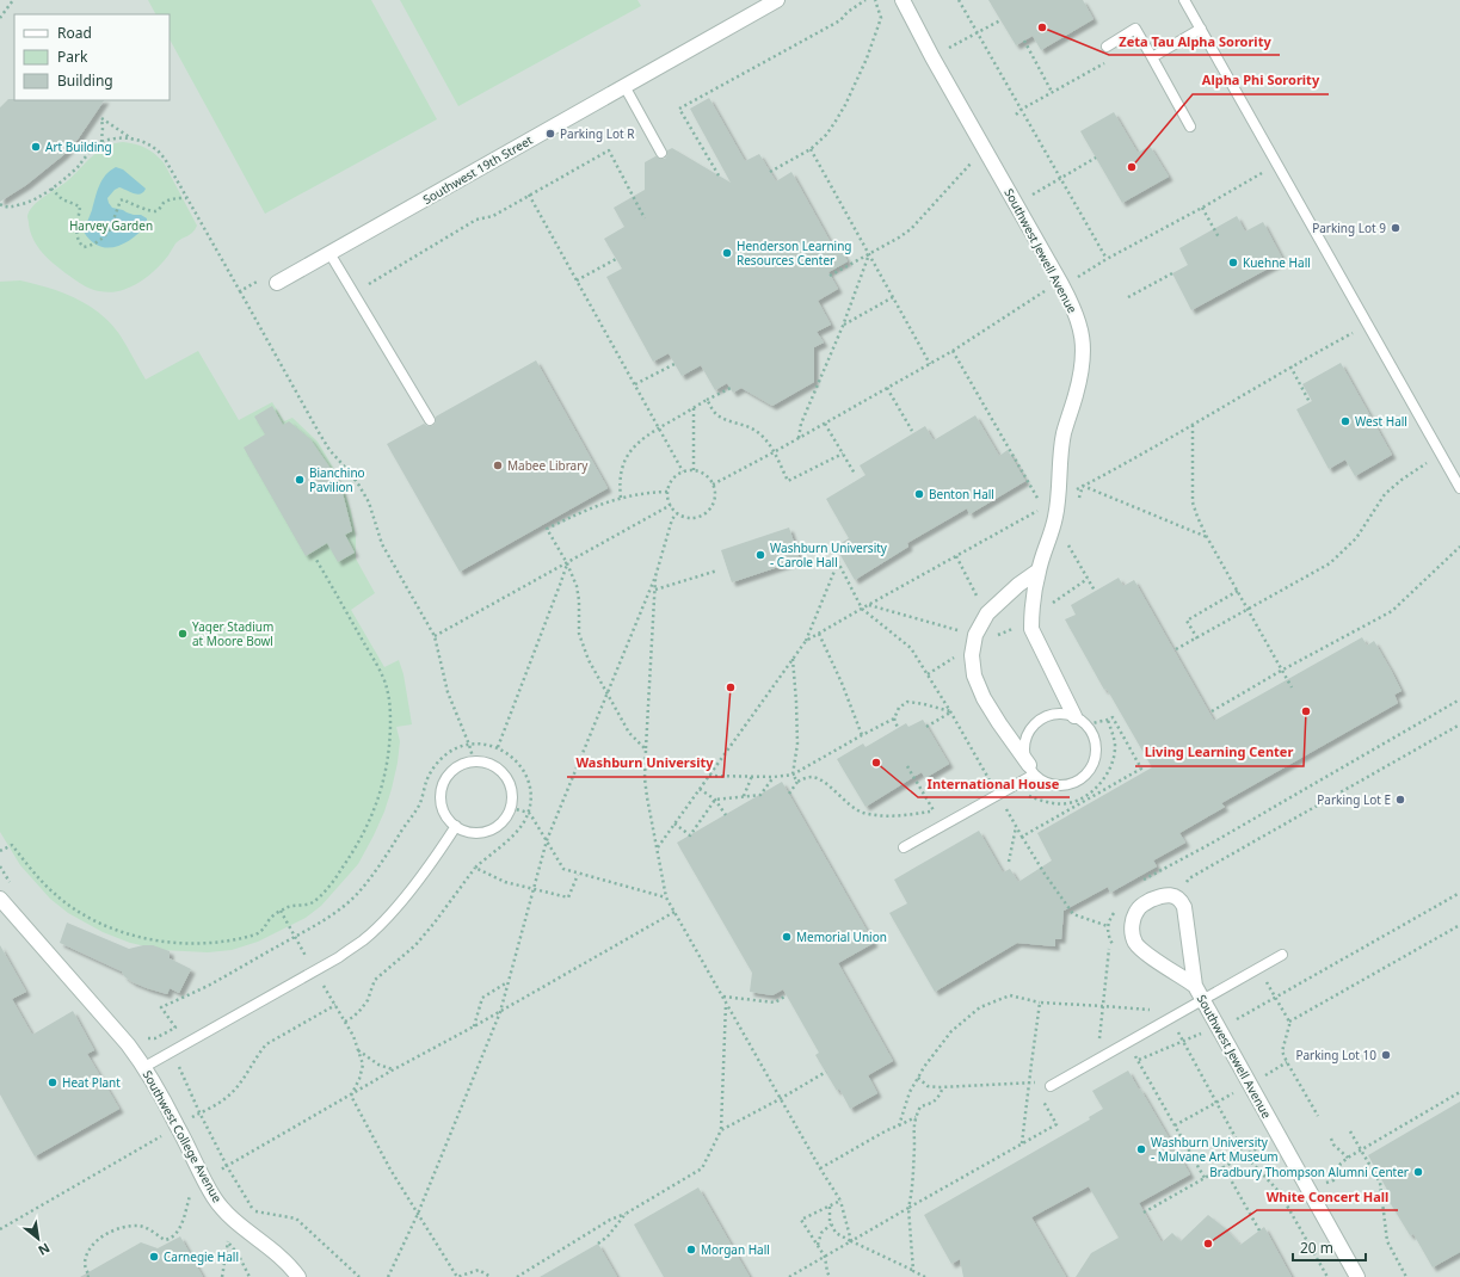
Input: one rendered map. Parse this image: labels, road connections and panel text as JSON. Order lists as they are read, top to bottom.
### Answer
{
  "streets": {
    "street": ["Southwest 19th Street", "Southwest Jewell Avenue", "Southwest College Avenue"]
  },
  "parks": ["Harvey Garden"],
  "places": [
    "Zeta Tau Alpha Sorority",
    "Parking Lot R",
    "Art Building",
    "Alpha Phi Sorority",
    "Parking Lot 9",
    "Henderson Learning Resources Center",
    "Kuehne Hall",
    "West Hall",
    "Mabee Library",
    "Bianchino Pavilion",
    "Benton Hall",
    "Washburn University - Carole Hall",
    "Yager Stadium at Moore Bowl",
    "Washburn University",
    "Living Learning Center",
    "International House",
    "Parking Lot E",
    "Memorial Union",
    "Parking Lot 10",
    "Heat Plant",
    "Washburn University - Mulvane Art Museum",
    "Bradbury Thompson Alumni Center",
    "White Concert Hall",
    "Morgan Hall",
    "Carnegie Hall"
  ],
  "legend": ["Road", "Park", "Building"],
  "scale_bar": "20 m",
  "north": "bottom right"
}
